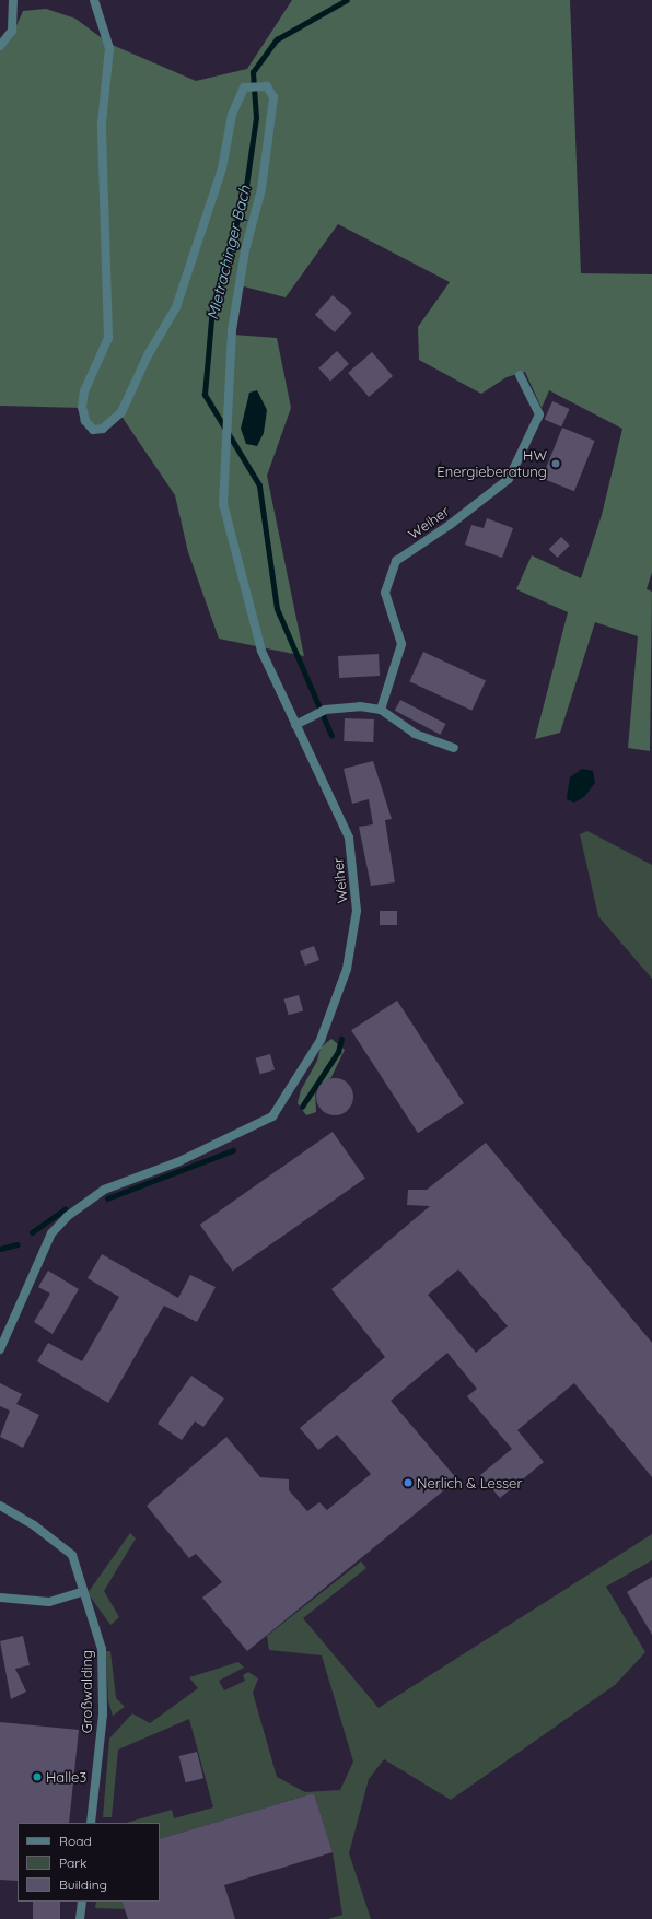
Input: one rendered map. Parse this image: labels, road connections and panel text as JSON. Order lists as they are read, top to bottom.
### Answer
{
  "streets": {
    "street": ["Weiher", "Großwalding"]
  },
  "water": ["Mietrachinger Bach"],
  "places": ["HW Energieberatung", "Nerlich & Lesser", "Halle3"],
  "legend": ["Road", "Park", "Building"]
}
